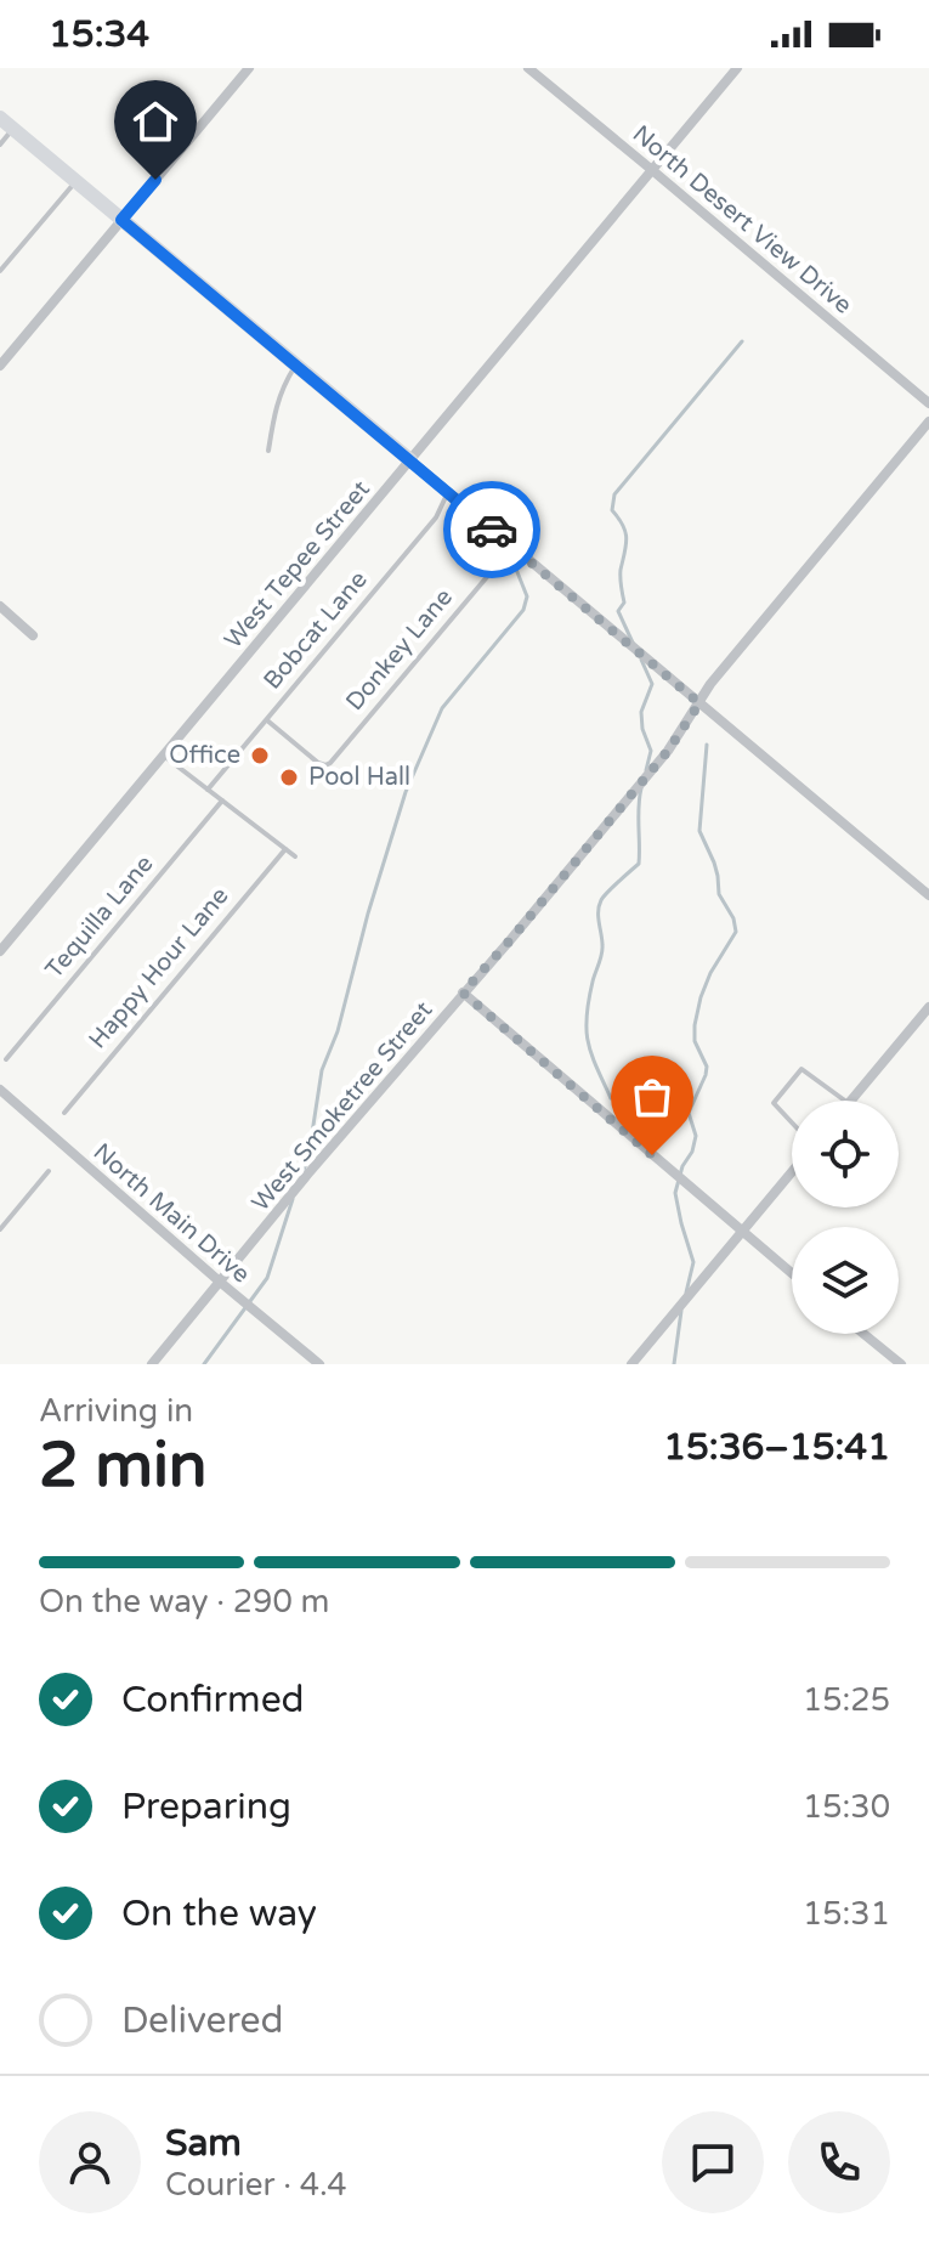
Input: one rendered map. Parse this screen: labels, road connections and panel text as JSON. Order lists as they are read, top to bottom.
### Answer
{
  "streets": {
    "street": [
      "North Desert View Drive",
      "West Tepee Street",
      "West Smoketree Street",
      "North Main Drive"
    ],
    "lane": [
      "Bobcat Lane",
      "Donkey Lane",
      "Tequilla Lane",
      "Happy Hour Lane"
    ]
  },
  "crossings": [
    ["North Desert View Drive", "West Tepee Street"],
    ["Bobcat Lane", "Donkey Lane"],
    ["West Smoketree Street", "North Main Drive"]
  ],
  "places": ["Office", "Pool Hall"],
  "page": {
    "status": "15:34",
    "heading": ["2 min", "Arriving in", "15:36–15:41"],
    "panel": ["Sam", "Courier · 4.4"],
    "bar": "On the way · 290 m",
    "list": [
      ["Confirmed", "15:25"],
      ["Preparing", "15:30"],
      ["On the way", "15:31"],
      "Delivered"
    ]
  }
}
